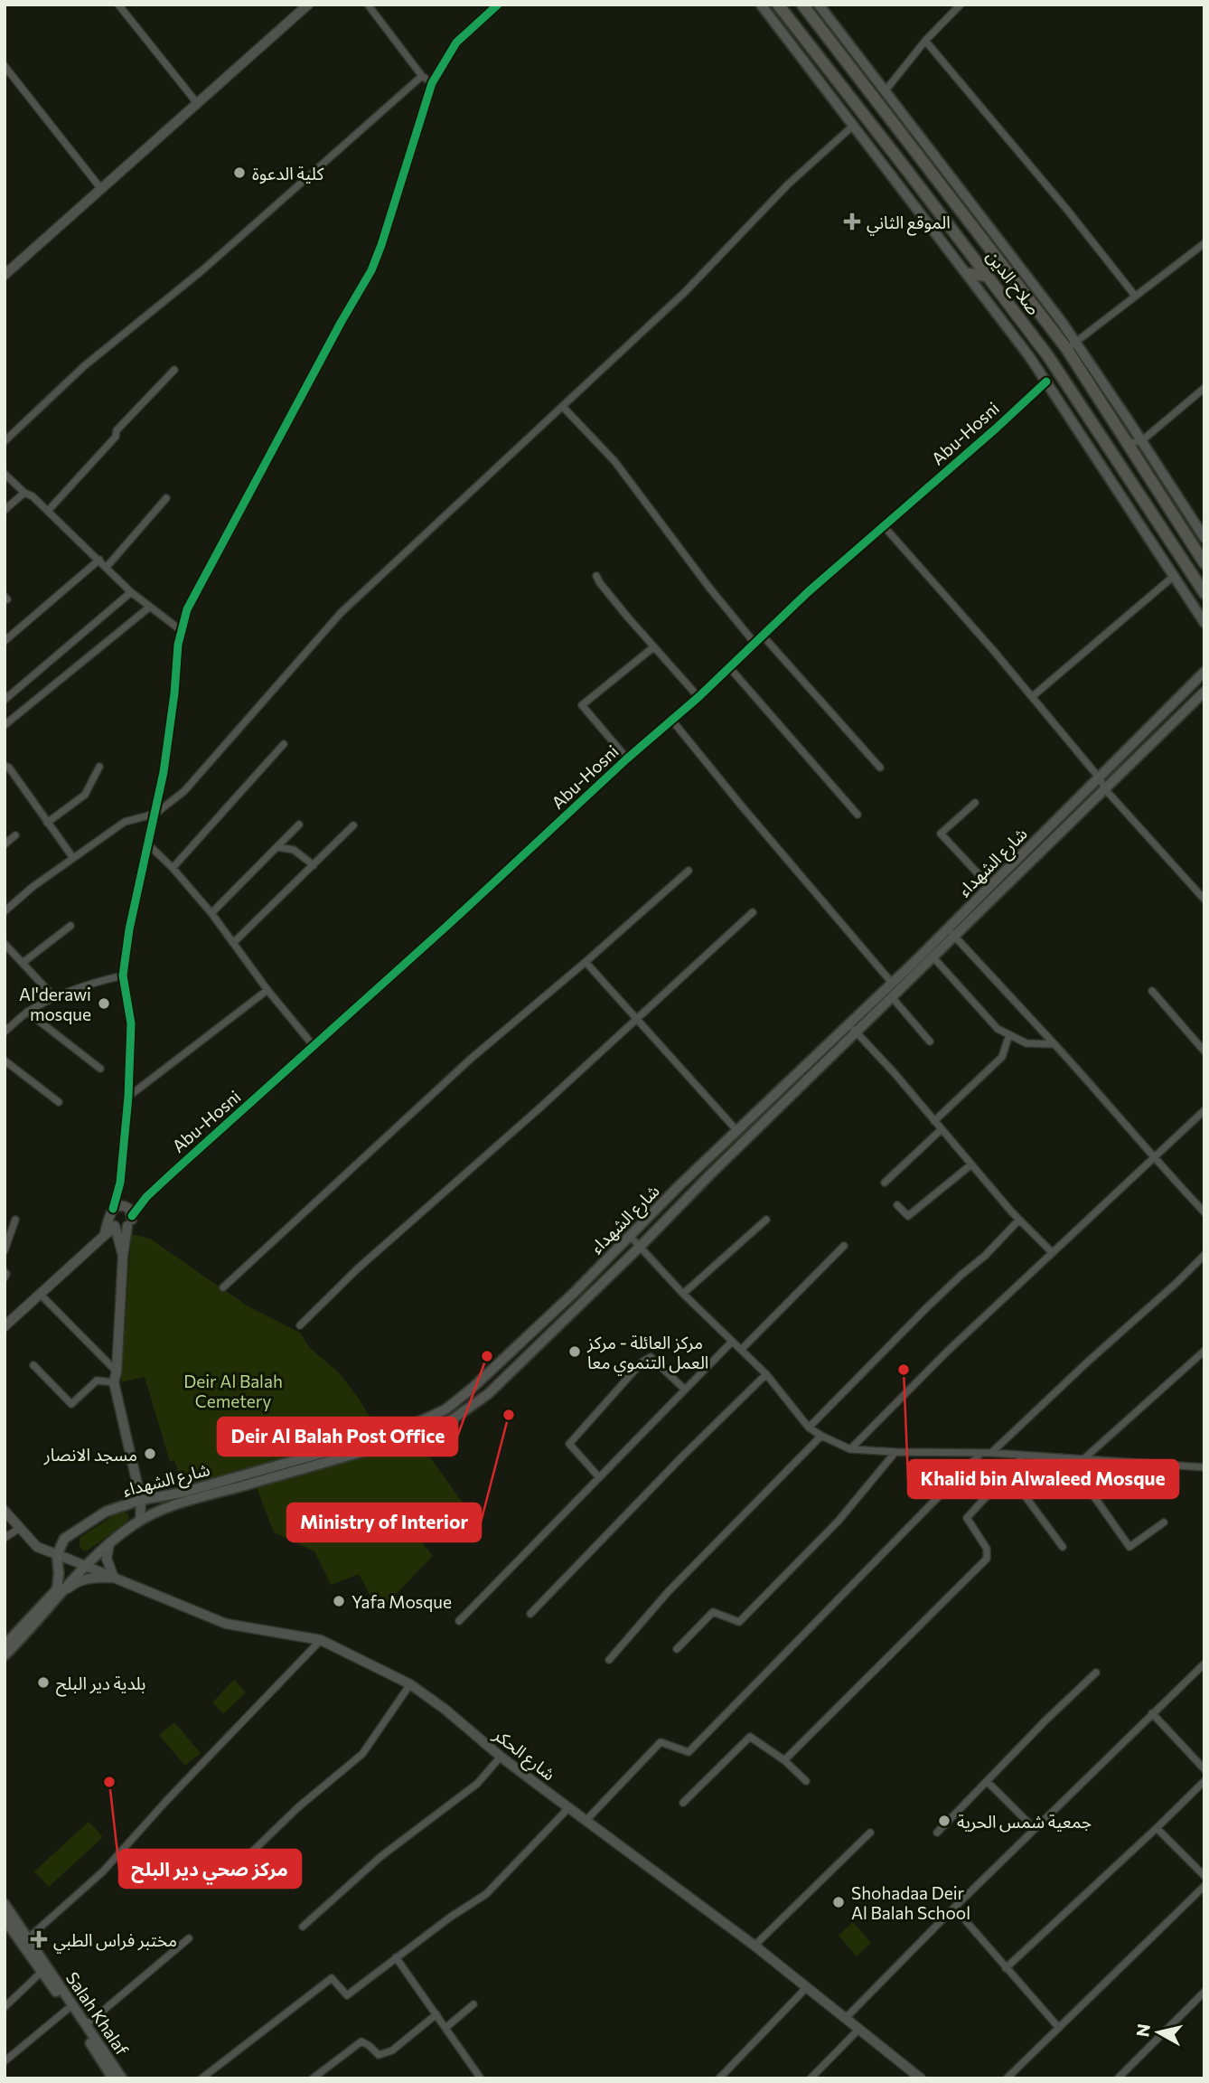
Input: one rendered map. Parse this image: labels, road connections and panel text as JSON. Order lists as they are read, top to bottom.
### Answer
{
  "streets": {
    "highway": ["صلاح الدين"],
    "main road": ["شارع الشهداء", "Salah Khalaf"],
    "street": ["Abu-Hosni", "شارع الحكر"]
  },
  "crossings": [
    ["شارع الشهداء", "شارع الحكر"]
  ],
  "parks": ["Deir Al Balah Cemetery"],
  "places": {
    "other": [
      "كلية الدعوة",
      "Al'derawi mosque",
      "مركز العائلة - مركز العمل التنموي معا",
      "Deir Al Balah Post Office",
      "Khalid bin Alwaleed Mosque",
      "Ministry of Interior",
      "مسجد الانصار",
      "Yafa Mosque",
      "بلدية دير البلح",
      "مركز صحي دير البلح",
      "جمعية شمس الحرية",
      "Shohadaa Deir Al Balah School"
    ],
    "health": ["الموقع الثاني", "مختبر فراس الطبي"]
  },
  "north": "left"
}
